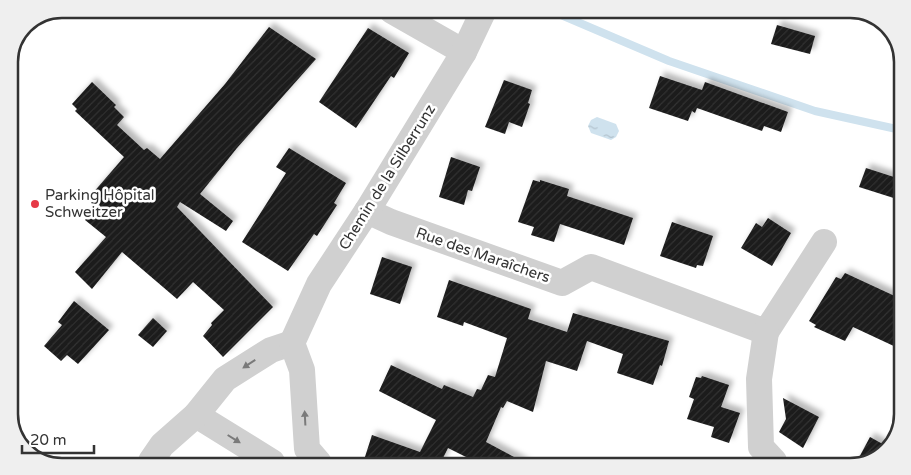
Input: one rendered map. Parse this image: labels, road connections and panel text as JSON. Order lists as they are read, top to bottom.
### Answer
{
  "streets": {
    "street": ["Chemin de la Silberrunz", "Rue des Maraîchers"]
  },
  "crossings": [
    ["Chemin de la Silberrunz", "Rue des Maraîchers"]
  ],
  "places": ["Parking Hôpital Schweitzer"],
  "scale_bar": "20 m"
}
